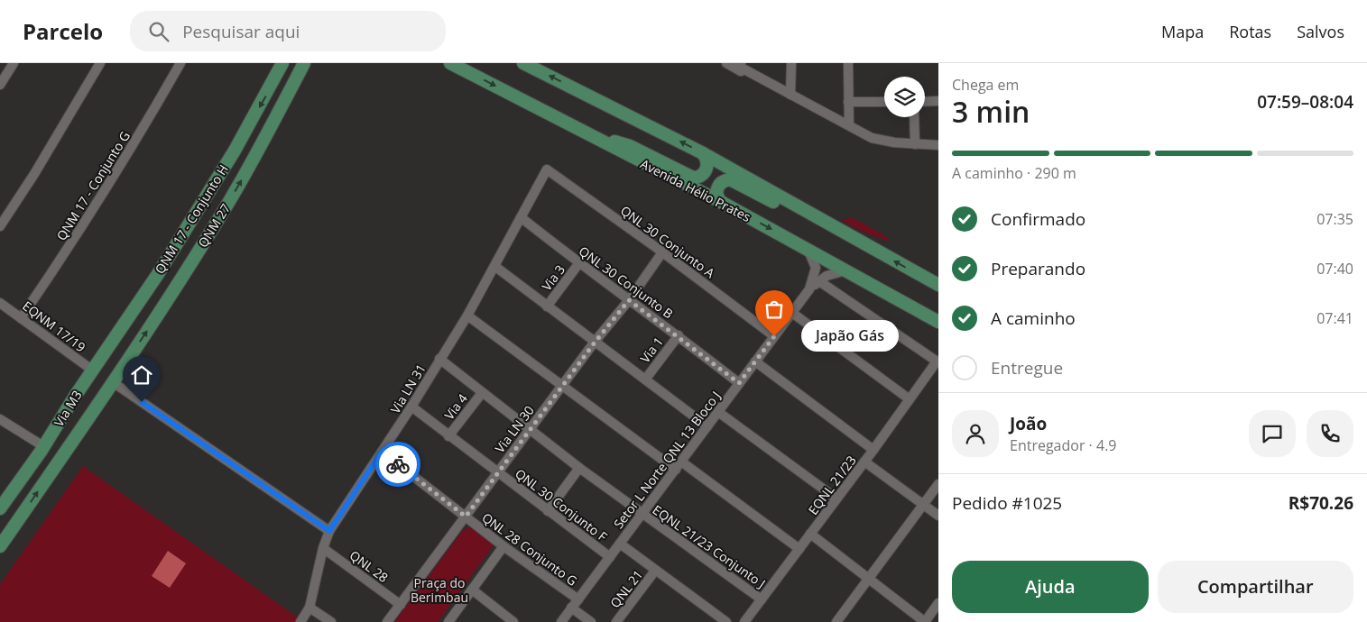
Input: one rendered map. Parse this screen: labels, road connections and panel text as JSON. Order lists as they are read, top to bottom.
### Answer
{
  "streets": {
    "main road": [
      "Avenida Hélio Prates",
      "QNM 17 - Conjunto H",
      "QNM 27",
      "Via M3"
    ],
    "street": [
      "QNM 17 - Conjunto G",
      "QNL 30 Conjunto A",
      "Via 3",
      "QNL 30 Conjunto B",
      "EQNM 17/19",
      "Via 1",
      "Via LN 31",
      "Via 4",
      "Via LN 30",
      "Setor L Norte QNL 13 Bloco J",
      "EQNL 21/23",
      "QNL 30 Conjunto F",
      "EQNL 21/23 Conjunto J",
      "QNL 28 Conjunto G",
      "QNL 28",
      "QNL 21"
    ]
  },
  "crossings": [
    ["QNM 17 - Conjunto G", "EQNM 17/19"],
    ["QNM 17 - Conjunto H", "EQNM 17/19"],
    ["QNM 17 - Conjunto H", "Via M3"],
    ["QNL 30 Conjunto A", "Via LN 31"],
    ["QNL 30 Conjunto A", "Via LN 30"],
    ["QNL 30 Conjunto A", "Setor L Norte QNL 13 Bloco J"],
    ["Via 3", "QNL 30 Conjunto B"],
    ["QNL 30 Conjunto B", "Via 1"],
    ["QNL 30 Conjunto B", "Via LN 31"],
    ["QNL 30 Conjunto B", "Via LN 30"],
    ["QNL 30 Conjunto B", "Setor L Norte QNL 13 Bloco J"],
    ["EQNM 17/19", "Via M3"],
    ["Via LN 31", "QNL 30 Conjunto F"],
    ["Via LN 31", "EQNL 21/23 Conjunto J"],
    ["Via LN 31", "QNL 28 Conjunto G"],
    ["Via LN 31", "QNL 28"],
    ["Via 4", "QNL 30 Conjunto F"],
    ["Via 4", "EQNL 21/23 Conjunto J"],
    ["Via LN 30", "QNL 30 Conjunto F"],
    ["Via LN 30", "EQNL 21/23 Conjunto J"],
    ["Via LN 30", "QNL 28 Conjunto G"],
    ["Via LN 30", "QNL 28"],
    ["Setor L Norte QNL 13 Bloco J", "QNL 30 Conjunto F"],
    ["Setor L Norte QNL 13 Bloco J", "EQNL 21/23 Conjunto J"],
    ["Setor L Norte QNL 13 Bloco J", "QNL 28 Conjunto G"],
    ["EQNL 21/23", "EQNL 21/23 Conjunto J"]
  ],
  "one_way": ["QNM 17 - Conjunto H", "QNM 27"],
  "parks": ["Praça do Berimbau"],
  "places": ["Japão Gás"],
  "page": {
    "header": "Parcelo",
    "search": "Pesquisar aqui",
    "nav": ["Mapa", "Rotas", "Salvos"],
    "heading": ["3 min", "Chega em", "07:59–08:04"],
    "panel": [
      "João",
      "Entregador · 4.9",
      "Pedido #1025",
      "R$70.26"
    ],
    "bar": "A caminho · 290 m",
    "list": [
      ["Confirmado", "07:35"],
      ["Preparando", "07:40"],
      ["A caminho", "07:41"],
      "Entregue"
    ],
    "bubble": "Japão Gás",
    "buttons": ["Ajuda", "Compartilhar"]
  }
}
